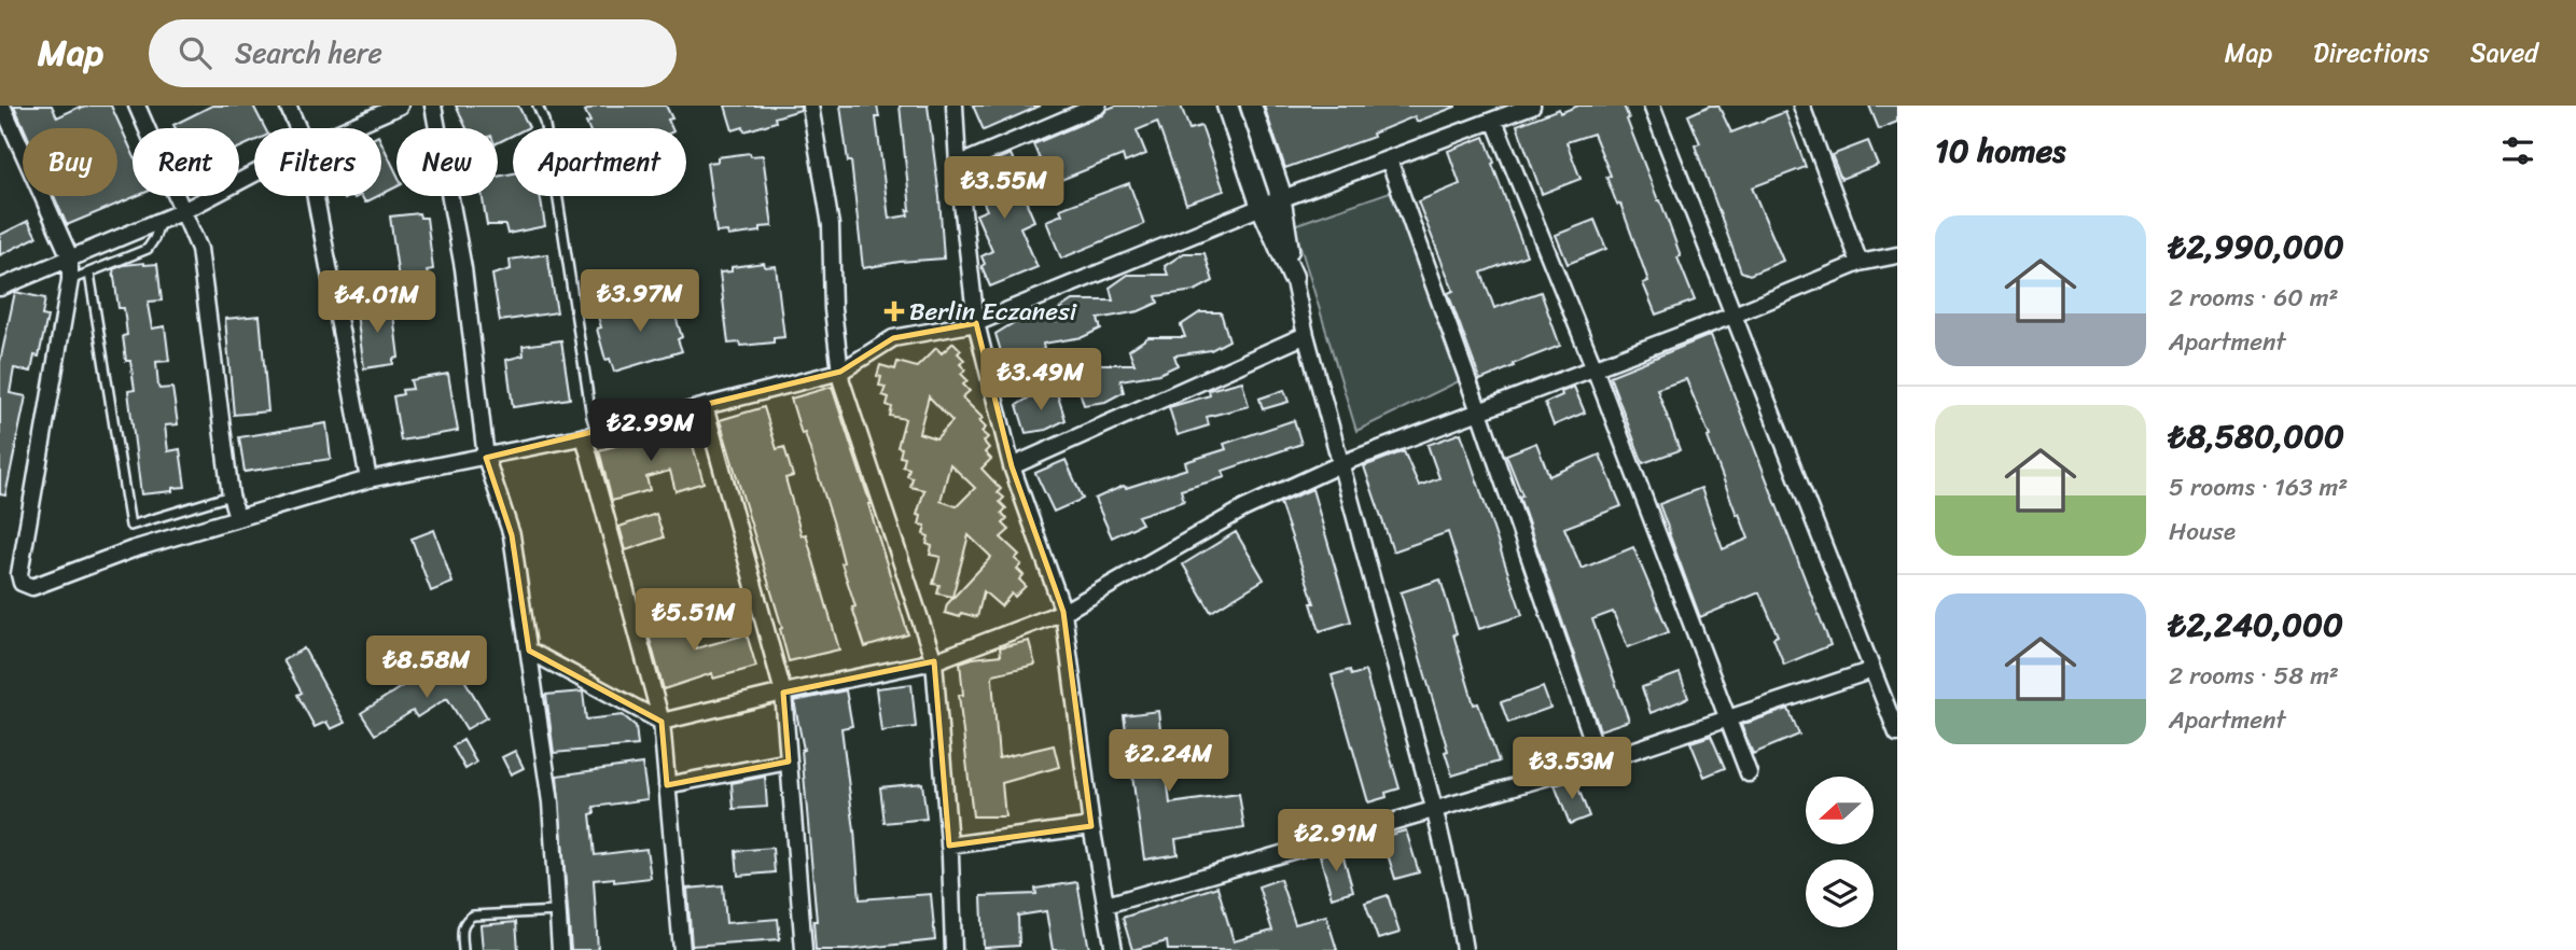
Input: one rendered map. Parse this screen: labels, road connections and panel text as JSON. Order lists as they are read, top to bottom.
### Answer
{
  "places": {
    "health": ["Berlin Eczanesi"]
  },
  "north": "left",
  "page": {
    "header": "Map",
    "search": "Search here",
    "nav": ["Map", "Directions", "Saved"],
    "heading": "10 homes",
    "chip": [
      "Buy",
      "Rent",
      "Filters",
      "New",
      "Apartment"
    ],
    "price": [
      "₺3.55M",
      "₺3.97M",
      "₺4.01M",
      "₺3.49M",
      "₺2.99M",
      "₺5.51M",
      "₺8.58M",
      "₺2.24M",
      "₺3.53M",
      "₺2.91M"
    ],
    "list": [
      {
        "name": "₺2,990,000",
        "note": "2 rooms · 60 m² · Apartment"
      },
      {
        "name": "₺8,580,000",
        "note": "5 rooms · 163 m² · House"
      },
      {
        "name": "₺2,240,000",
        "note": "2 rooms · 58 m² · Apartment"
      }
    ]
  }
}
